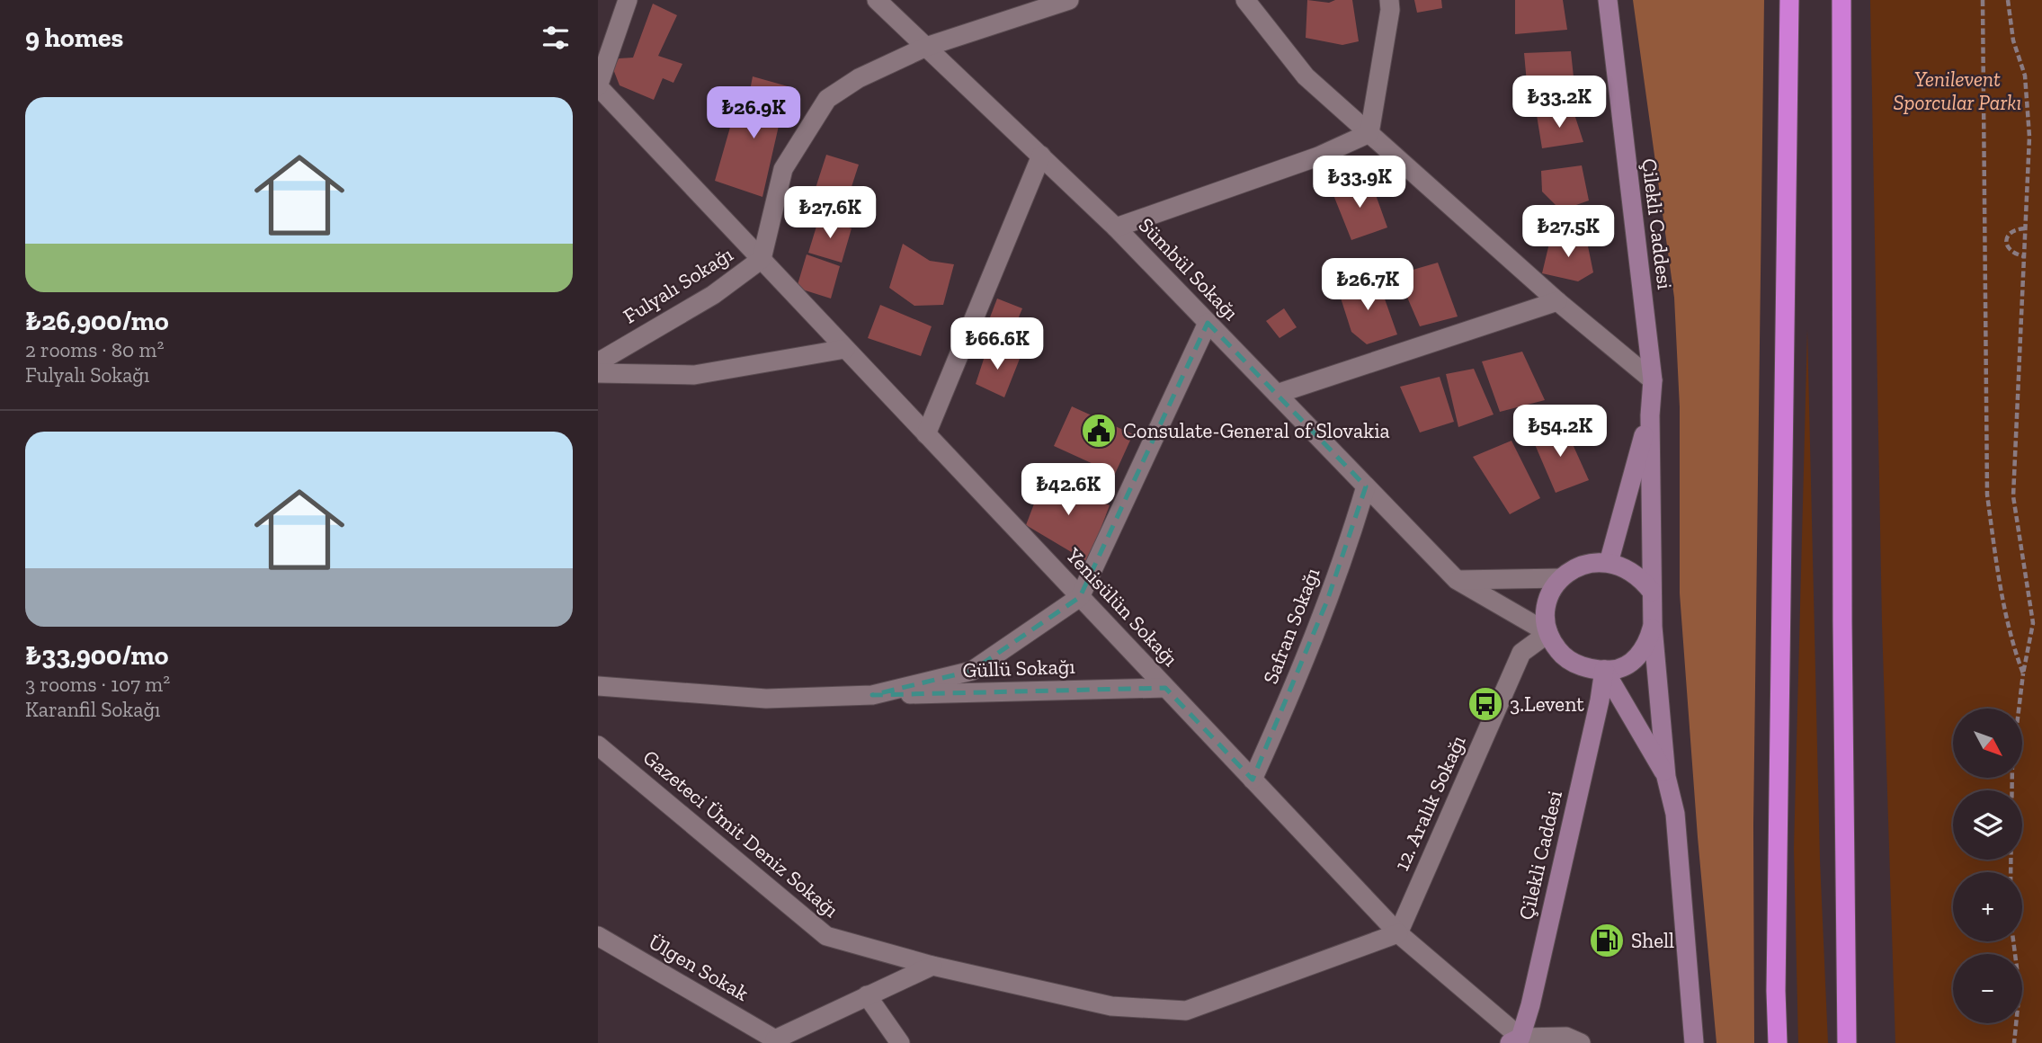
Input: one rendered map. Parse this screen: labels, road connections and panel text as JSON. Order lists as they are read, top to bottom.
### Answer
{
  "streets": {
    "main road": ["Çilekli Caddesi"],
    "street": [
      "Sümbül Sokağı",
      "Fulyalı Sokağı",
      "Yenisülün Sokağı",
      "Safran Sokağı",
      "Güllü Sokağı",
      "12. Aralık Sokağı",
      "Gazeteci Ümit Deniz Sokağı",
      "Ülgen Sokak"
    ]
  },
  "crossings": [
    ["Çilekli Caddesi", "Sümbül Sokağı"],
    ["Çilekli Caddesi", "Yenisülün Sokağı"],
    ["Çilekli Caddesi", "12. Aralık Sokağı"],
    ["Sümbül Sokağı", "Fulyalı Sokağı"],
    ["Sümbül Sokağı", "Safran Sokağı"],
    ["Sümbül Sokağı", "12. Aralık Sokağı"],
    ["Fulyalı Sokağı", "Yenisülün Sokağı"],
    ["Yenisülün Sokağı", "Safran Sokağı"],
    ["Yenisülün Sokağı", "Güllü Sokağı"],
    ["Yenisülün Sokağı", "12. Aralık Sokağı"],
    ["Yenisülün Sokağı", "Gazeteci Ümit Deniz Sokağı"],
    ["12. Aralık Sokağı", "Gazeteci Ümit Deniz Sokağı"]
  ],
  "parks": ["Yenilevent Sporcular Parkı"],
  "places": {
    "public building": ["Consulate-General of Slovakia"],
    "bus stop": ["3.Levent"],
    "fuel station": ["Shell"]
  },
  "north": "bottom right",
  "page": {
    "heading": "9 homes",
    "list": [
      {
        "name": "₺26,900/mo",
        "note": "2 rooms · 80 m² · Fulyalı Sokağı"
      },
      {
        "name": "₺33,900/mo",
        "note": "3 rooms · 107 m² · Karanfil Sokağı"
      }
    ],
    "price": [
      "₺33.2K",
      "₺26.9K",
      "₺33.9K",
      "₺27.6K",
      "₺27.5K",
      "₺26.7K",
      "₺66.6K",
      "₺54.2K",
      "₺42.6K"
    ],
    "map_buttons": ["+", "−"]
  }
}
